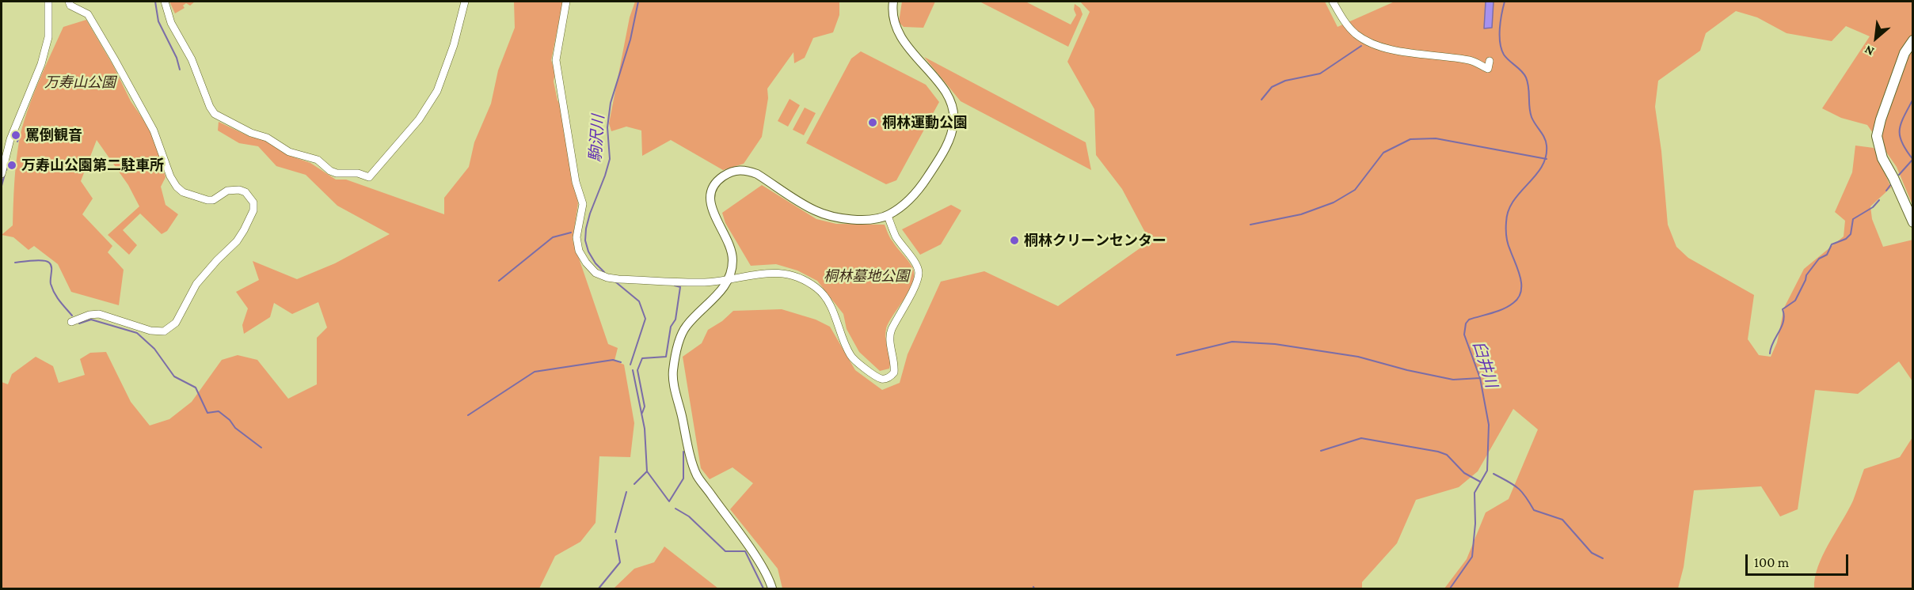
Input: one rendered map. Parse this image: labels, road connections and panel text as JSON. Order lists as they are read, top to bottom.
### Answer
{
  "water": ["駒沢川", "臼井川"],
  "parks": ["万寿山公園", "桐林墓地公園"],
  "places": [
    "桐林運動公園",
    "罵倒観音",
    "万寿山公園第二駐車所",
    "桐林クリーンセンター"
  ],
  "scale_bar": "100 m",
  "north": "bottom left"
}
